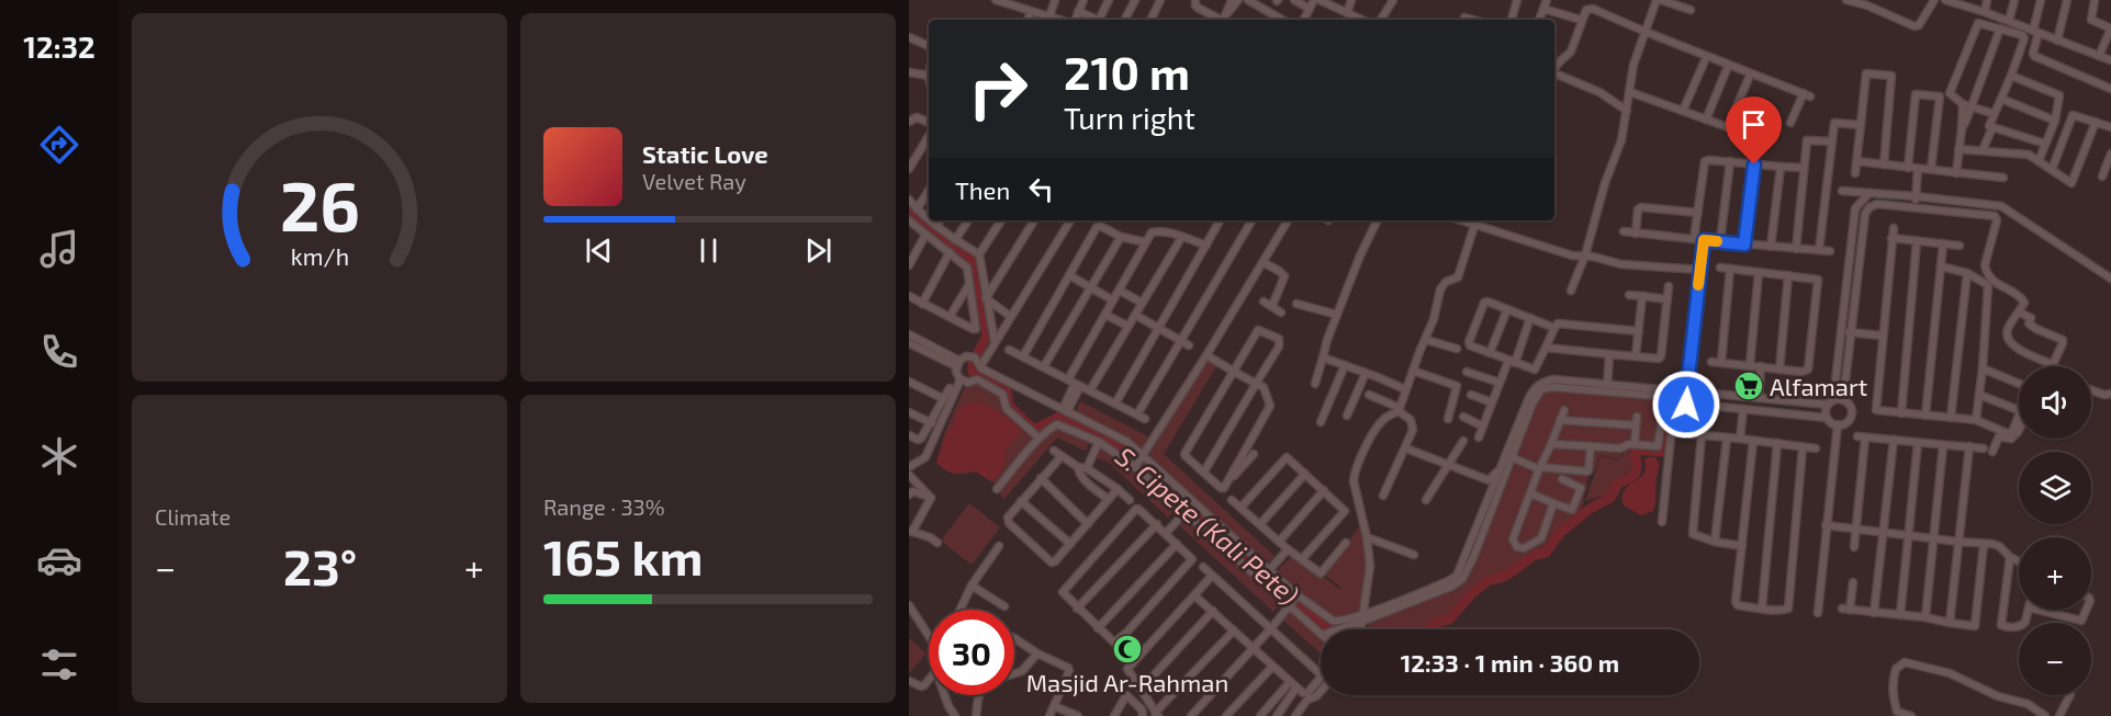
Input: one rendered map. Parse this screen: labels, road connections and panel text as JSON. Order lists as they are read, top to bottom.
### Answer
{
  "water": ["S. Cipete (Kali Pete)"],
  "places": {
    "supermarket": ["Alfamart"],
    "mosque": ["Masjid Ar-Rahman"]
  },
  "page": {
    "tabs": "12:32",
    "turn": ["210 m", "Turn right"],
    "song": ["Static Love", "Velvet Ray"],
    "then": "Then",
    "map_buttons": ["+", "−"],
    "tile": [
      "Climate",
      ["Range · 33%", "165 km"]
    ],
    "heat": ["−", "23°", "+"],
    "limit": "30",
    "trip": "12:33 · 1 min · 360 m",
    "gauge": ["26", "km/h"]
  }
}
